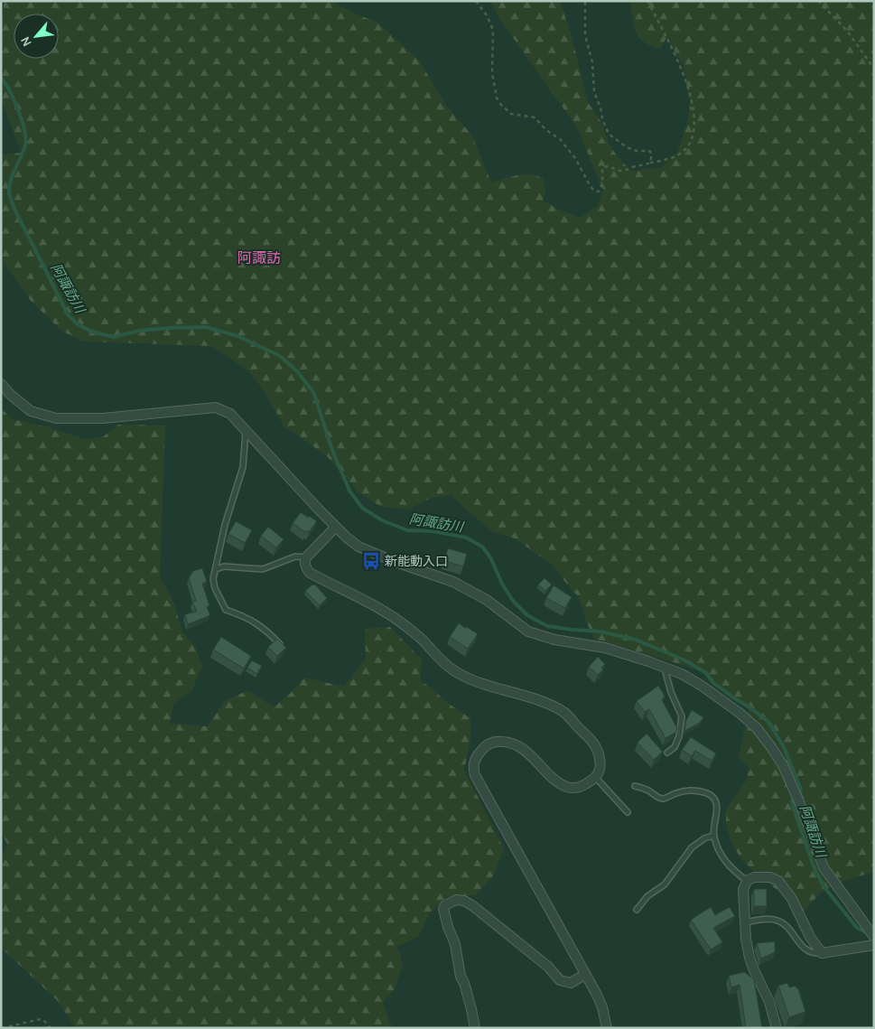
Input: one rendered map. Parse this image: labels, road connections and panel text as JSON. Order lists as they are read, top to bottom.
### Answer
{
  "districts": ["阿諏訪"],
  "water": ["阿諏訪川"],
  "places": {
    "bus stop": ["新能動入口"]
  },
  "north": "bottom left"
}
